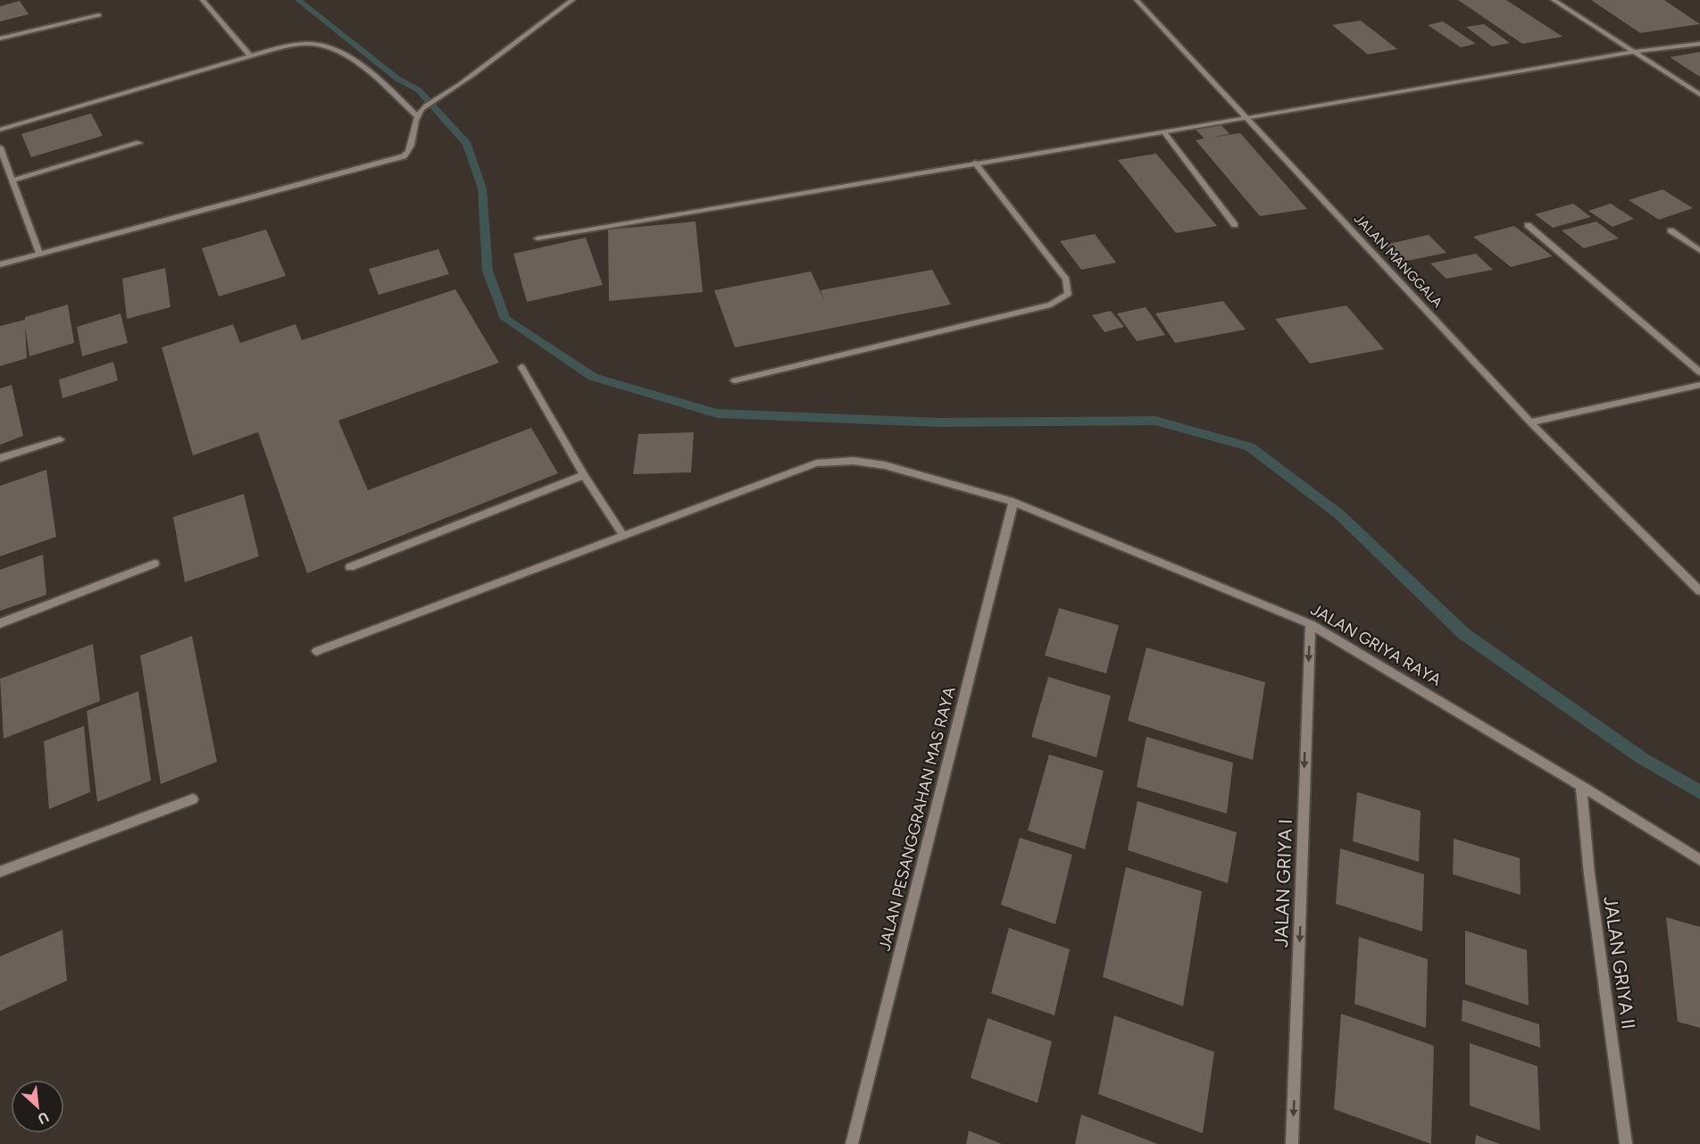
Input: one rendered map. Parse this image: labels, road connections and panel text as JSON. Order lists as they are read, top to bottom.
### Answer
{
  "streets": {
    "street": [
      "JALAN MANGGALA",
      "JALAN GRIYA RAYA",
      "JALAN PESANGGRAHAN MAS RAYA",
      "JALAN GRIYA I",
      "JALAN GRIYA II"
    ]
  },
  "crossings": [
    ["JALAN GRIYA RAYA", "JALAN PESANGGRAHAN MAS RAYA"],
    ["JALAN GRIYA RAYA", "JALAN GRIYA I"],
    ["JALAN GRIYA RAYA", "JALAN GRIYA II"]
  ],
  "one_way": ["JALAN GRIYA I"],
  "north": "bottom right"
}
